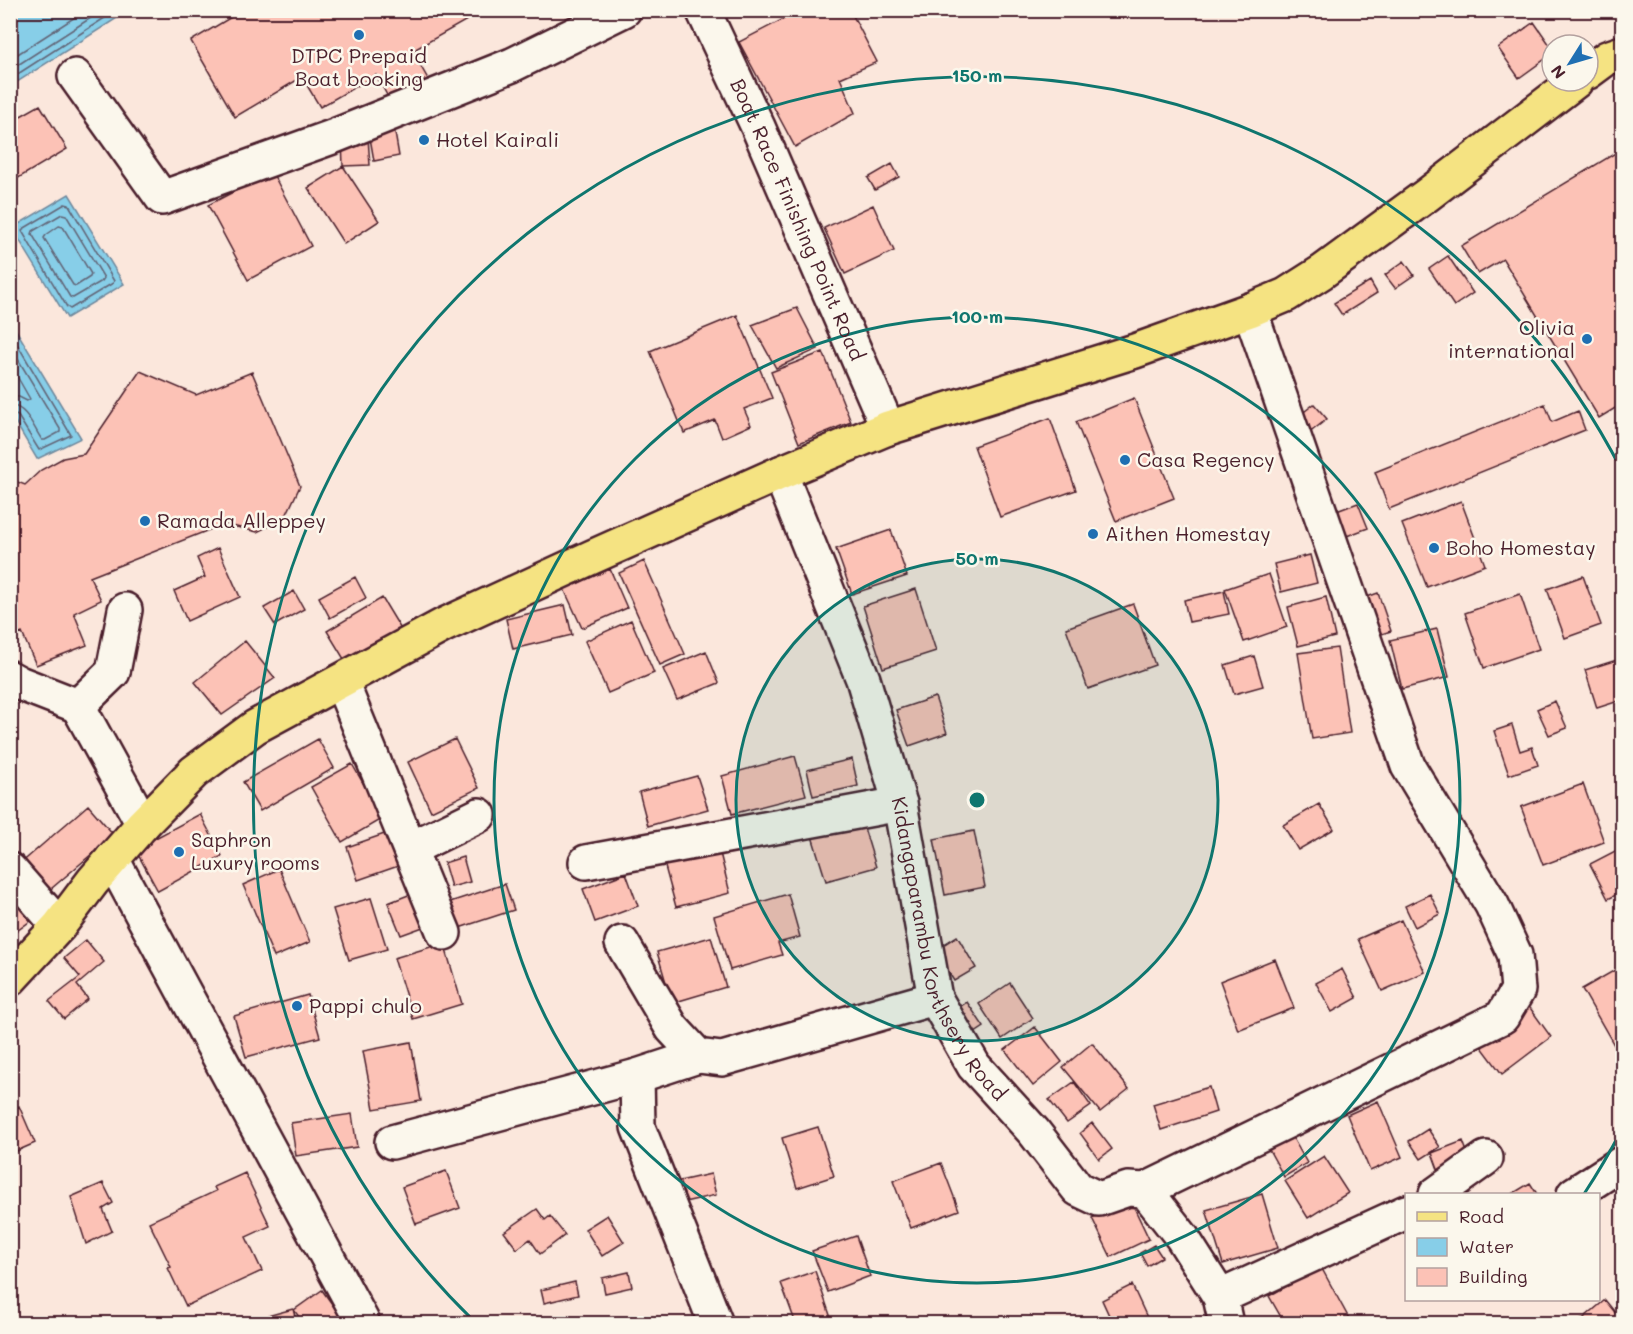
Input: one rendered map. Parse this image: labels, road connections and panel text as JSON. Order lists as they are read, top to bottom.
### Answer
{
  "streets": {
    "street": ["Boat Race Finishing Point Road", "Kidangaparambu Korthsery Road"]
  },
  "places": [
    "DTPC Prepaid Boat booking",
    "Hotel Kairali",
    "Olivia international",
    "Casa Regency",
    "Ramada Alleppey",
    "Aithen Homestay",
    "Boho Homestay",
    "Saphron Luxury rooms",
    "Pappi chulo"
  ],
  "legend": ["Road", "Water", "Building"],
  "north": "bottom left",
  "rings": ["150 m", "100 m", "50 m"]
}
